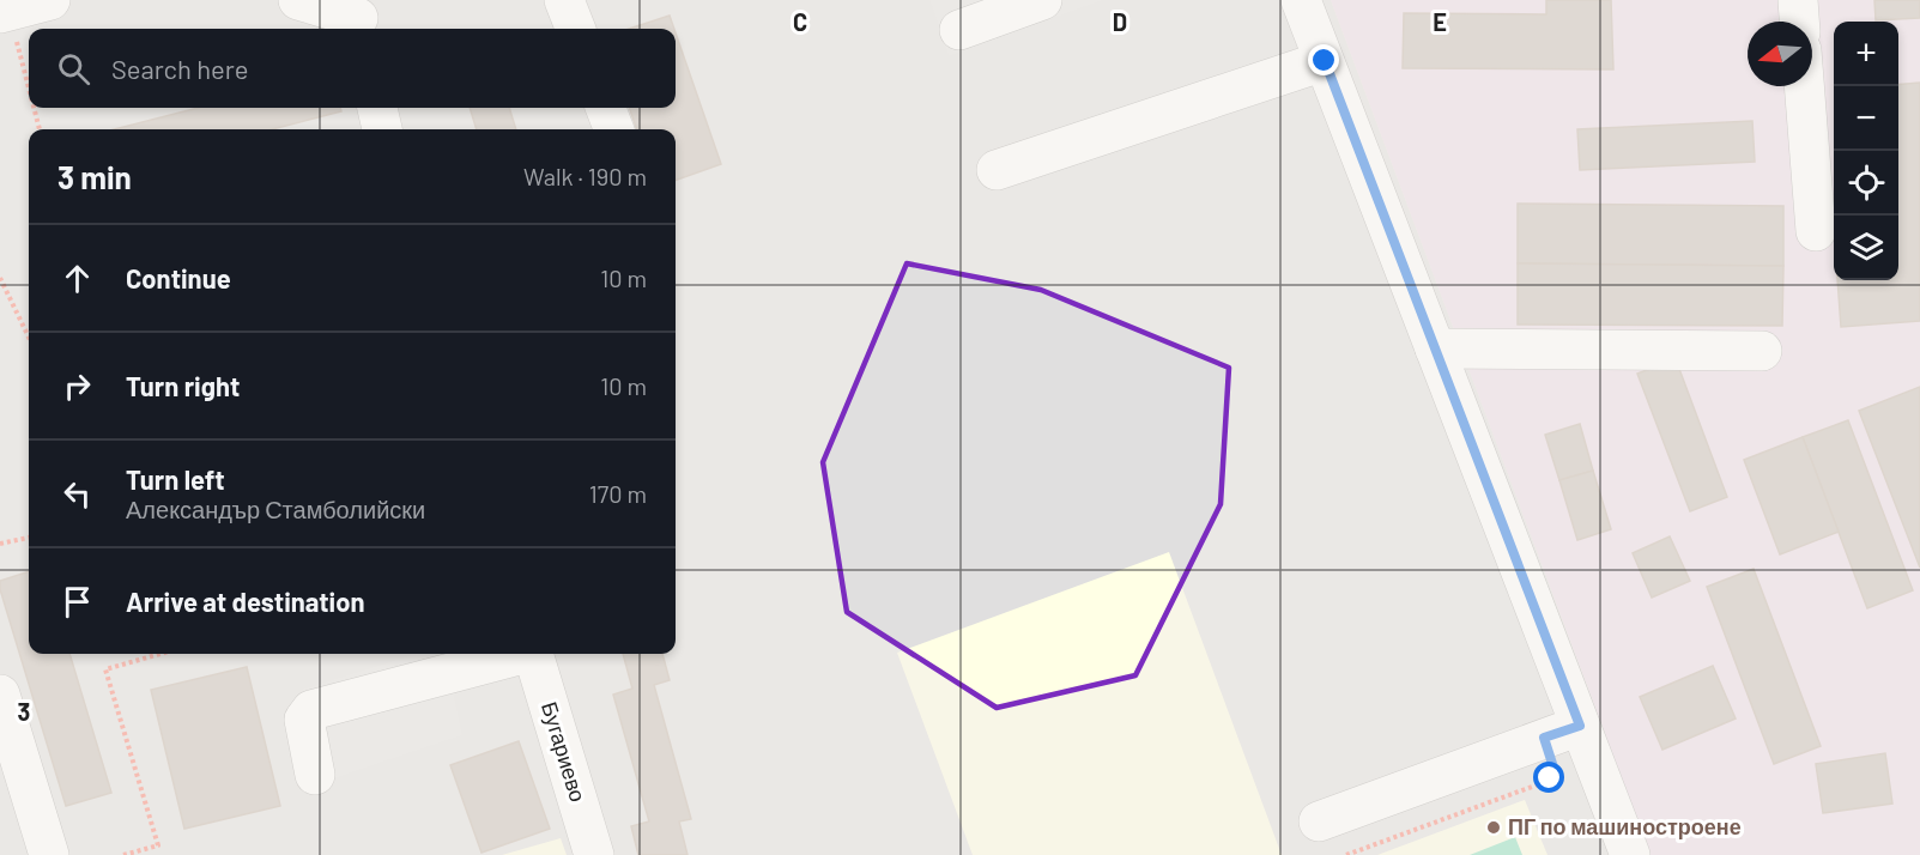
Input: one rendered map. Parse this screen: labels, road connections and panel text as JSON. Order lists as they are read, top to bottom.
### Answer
{
  "streets": {
    "street": ["Бугариево"]
  },
  "places": ["ПГ по машиностроене"],
  "north": "left",
  "page": {
    "map_buttons": ["+", "−"],
    "search": "Search here",
    "heading": ["3 min", "Walk · 190 m"],
    "list": [
      ["Continue", "10 m"],
      ["Turn right", "10 m"],
      ["Turn left", "Александър Стамболийски", "170 m"],
      "Arrive at destination"
    ]
  },
  "grid": {
    "columns": ["C", "D", "E"],
    "rows": ["3"]
  }
}
